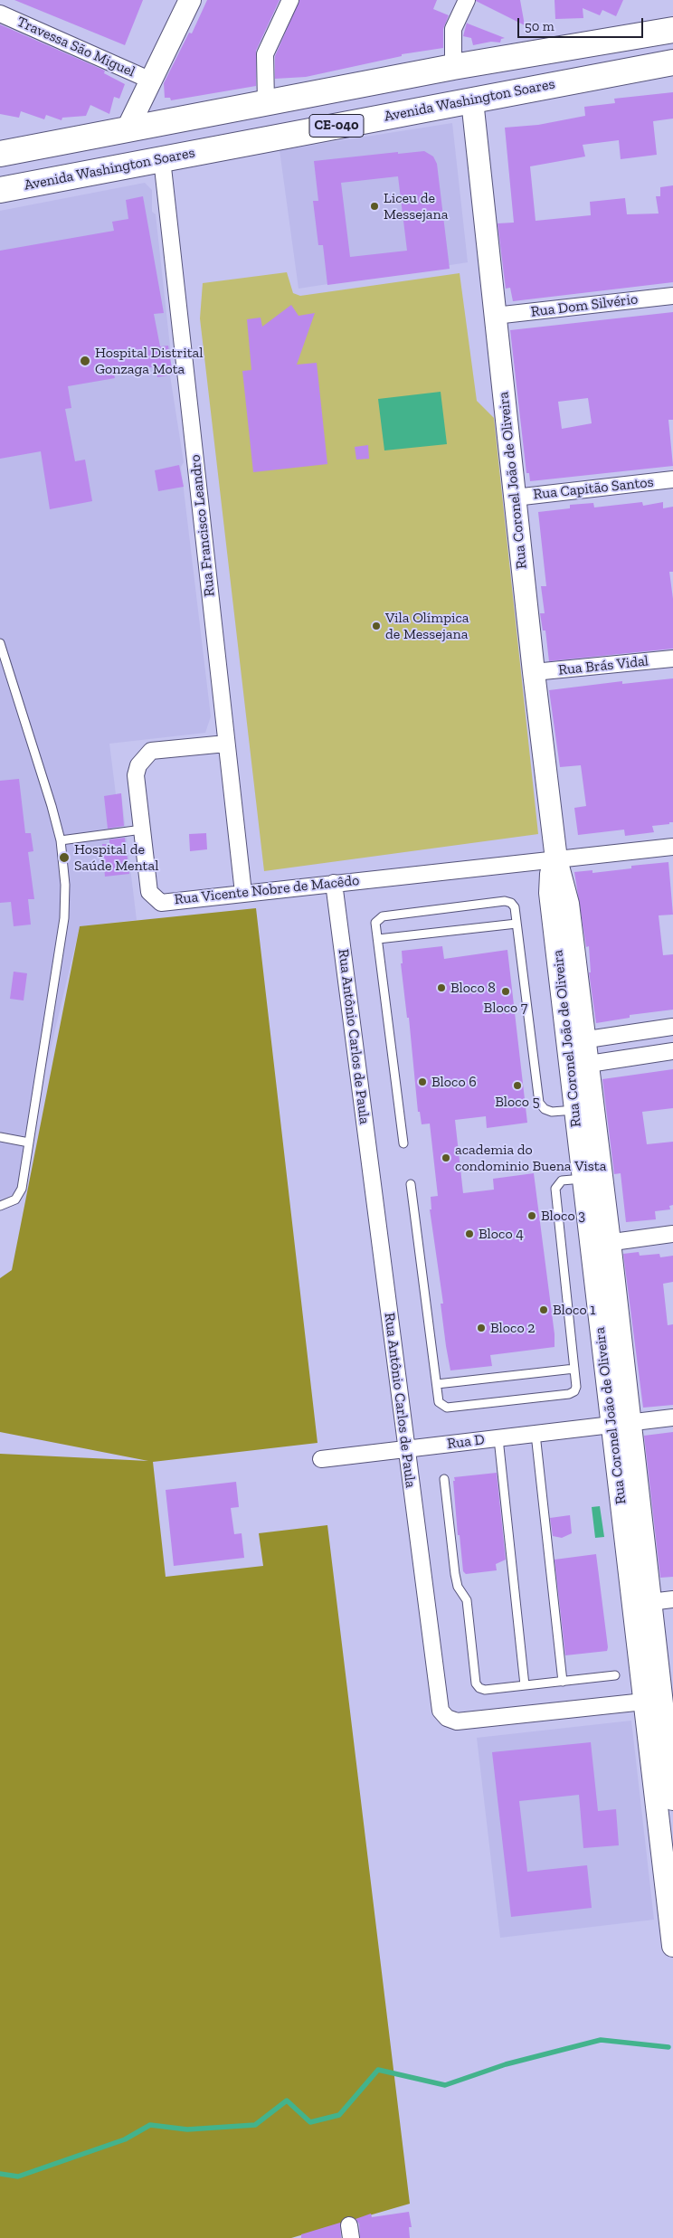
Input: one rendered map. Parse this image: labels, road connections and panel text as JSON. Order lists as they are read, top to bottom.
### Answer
{
  "streets": {
    "highway": ["Avenida Washington Soares", "CE-040"],
    "street": [
      "Travessa São Miguel",
      "Rua Dom Silvério",
      "Rua Coronel João de Oliveira",
      "Rua Capitão Santos",
      "Rua Francisco Leandro",
      "Rua Brás Vidal",
      "Rua Vicente Nobre de Macêdo",
      "Rua Antônio Carlos de Paula",
      "Rua D"
    ]
  },
  "crossings": [
    ["Avenida Washington Soares", "Rua Coronel João de Oliveira"],
    ["Avenida Washington Soares", "Rua Francisco Leandro"],
    ["Rua Dom Silvério", "Rua Coronel João de Oliveira"],
    ["Rua Coronel João de Oliveira", "Rua Capitão Santos"],
    ["Rua Coronel João de Oliveira", "Rua Brás Vidal"],
    ["Rua Coronel João de Oliveira", "Rua Vicente Nobre de Macêdo"],
    ["Rua Coronel João de Oliveira", "Rua Antônio Carlos de Paula"],
    ["Rua Coronel João de Oliveira", "Rua D"],
    ["Rua Francisco Leandro", "Rua Vicente Nobre de Macêdo"],
    ["Rua Vicente Nobre de Macêdo", "Rua Antônio Carlos de Paula"],
    ["Rua Antônio Carlos de Paula", "Rua D"]
  ],
  "places": [
    "Liceu de Messejana",
    "Hospital Distrital Gonzaga Mota",
    "Vila Olímpica de Messejana",
    "Hospital de Saúde Mental",
    "Bloco 8",
    "Bloco 7",
    "Bloco 6",
    "Bloco 5",
    "academia do condominio Buena Vista",
    "Bloco 3",
    "Bloco 4",
    "Bloco 1",
    "Bloco 2"
  ],
  "scale_bar": "50 m"
}
